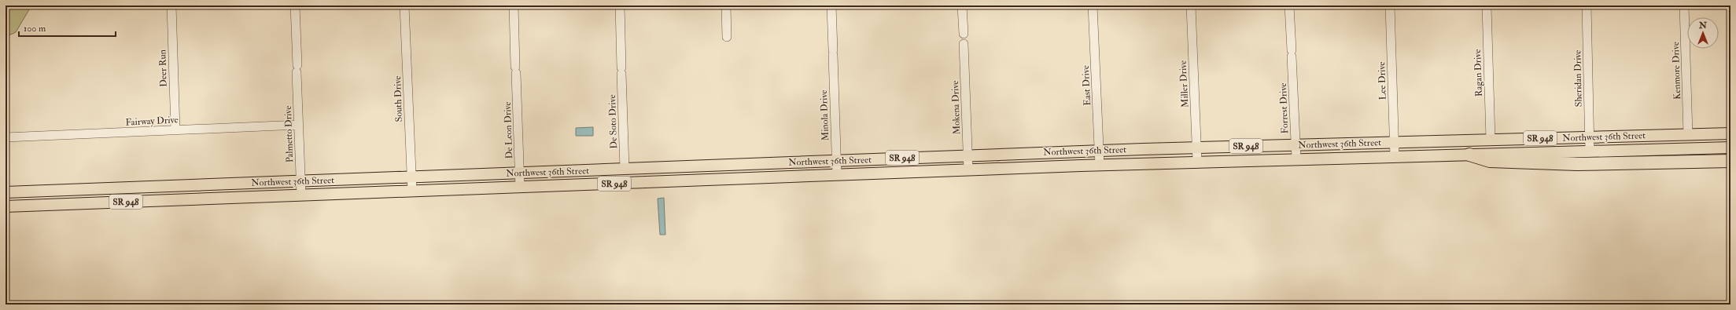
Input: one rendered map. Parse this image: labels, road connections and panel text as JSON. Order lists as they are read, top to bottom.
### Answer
{
  "streets": {
    "main road": ["Northwest 36th Street", "SR 948"],
    "street": [
      "Deer Run",
      "Kenmore Drive",
      "Ragan Drive",
      "Sheridan Drive",
      "Lee Drive",
      "Miller Drive",
      "East Drive",
      "South Drive",
      "Mokena Drive",
      "Forrest Drive",
      "Minola Drive",
      "Fairway Drive",
      "De Soto Drive",
      "De Leon Drive",
      "Palmetto Drive"
    ]
  },
  "crossings": [
    ["Deer Run", "Fairway Drive"],
    ["Kenmore Drive", "Northwest 36th Street"],
    ["Ragan Drive", "Northwest 36th Street"],
    ["Sheridan Drive", "Northwest 36th Street"],
    ["Lee Drive", "Northwest 36th Street"],
    ["Miller Drive", "Northwest 36th Street"],
    ["East Drive", "Northwest 36th Street"],
    ["South Drive", "Northwest 36th Street"],
    ["Mokena Drive", "Northwest 36th Street"],
    ["Forrest Drive", "Northwest 36th Street"],
    ["Minola Drive", "Northwest 36th Street"],
    ["Fairway Drive", "Palmetto Drive"],
    ["De Soto Drive", "Northwest 36th Street"],
    ["De Leon Drive", "Northwest 36th Street"],
    ["Palmetto Drive", "Northwest 36th Street"]
  ],
  "scale_bar": "100 m",
  "north": "top"
}
